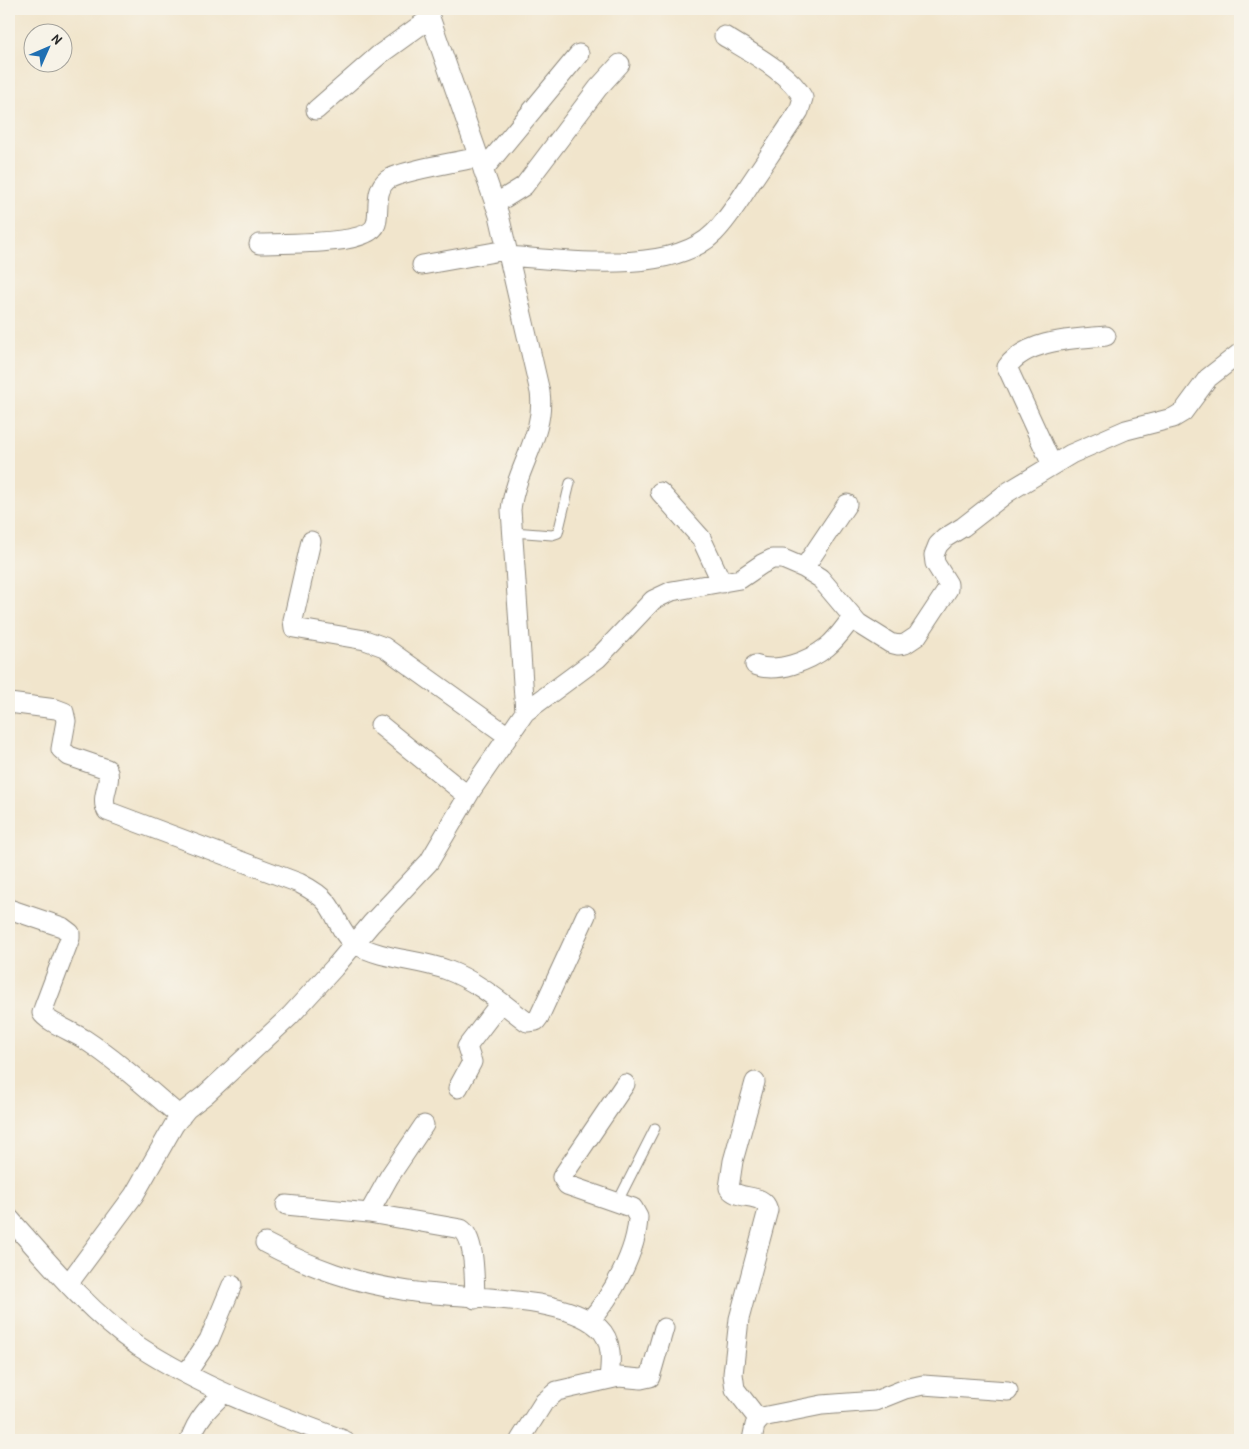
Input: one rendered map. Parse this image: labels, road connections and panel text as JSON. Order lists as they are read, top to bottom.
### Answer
{
  "north": "top right"
}
